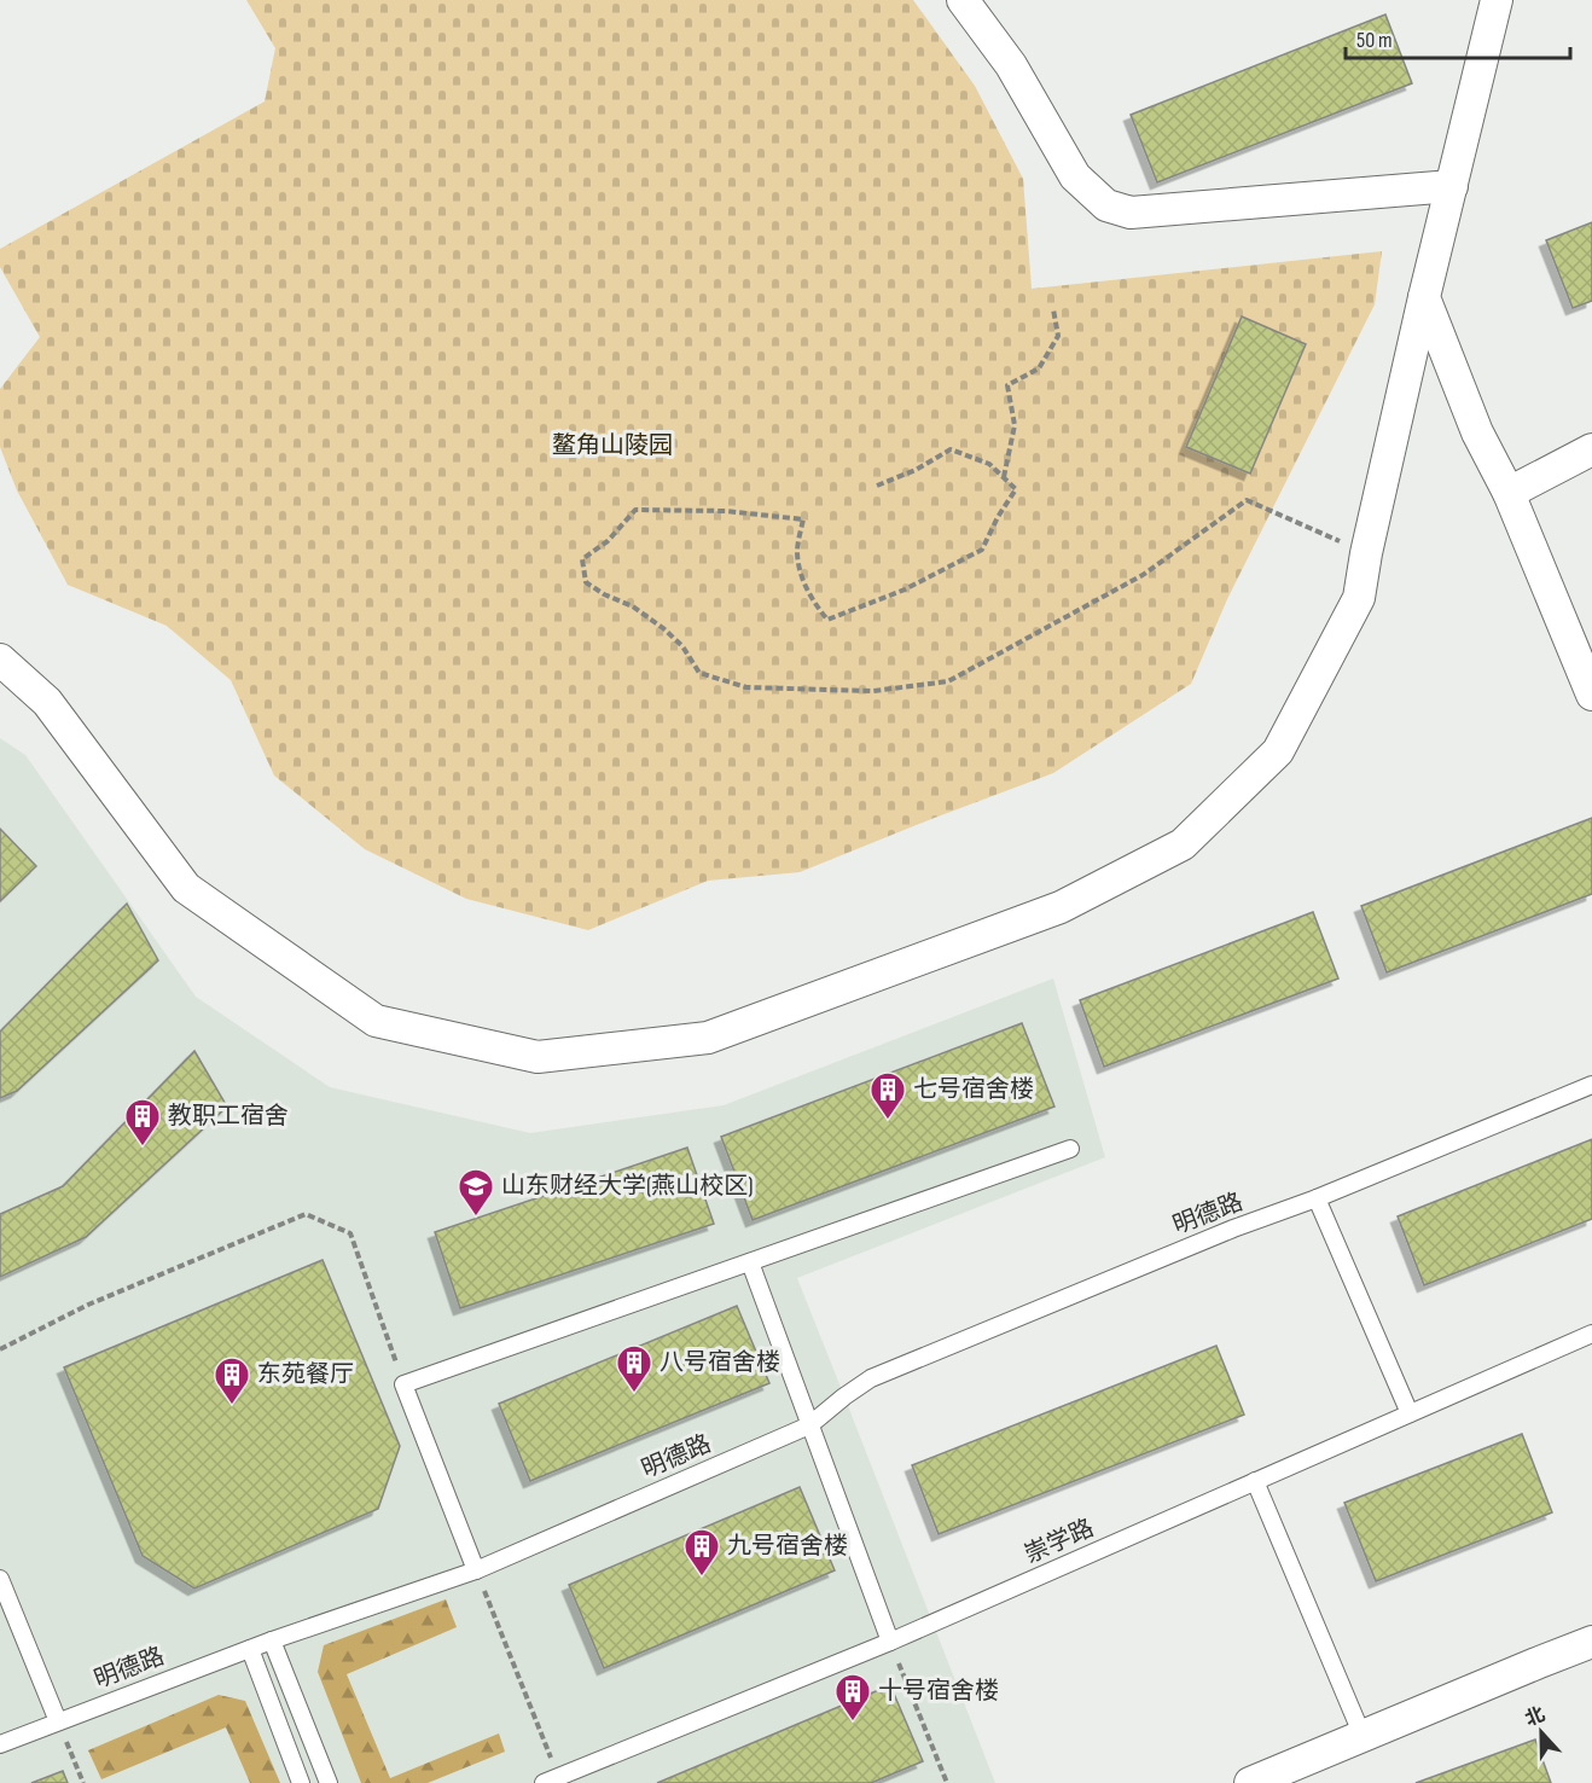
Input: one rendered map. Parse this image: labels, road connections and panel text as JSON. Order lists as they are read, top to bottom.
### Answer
{
  "streets": {
    "lane": ["明德路", "崇学路"]
  },
  "parks": ["鳌角山陵园"],
  "places": {
    "building": [
      "七号宿舍楼",
      "教职工宿舍",
      "八号宿舍楼",
      "东苑餐厅",
      "九号宿舍楼",
      "十号宿舍楼"
    ],
    "school or university": ["山东财经大学(燕山校区)"]
  },
  "scale_bar": "50 m",
  "north": "top"
}
